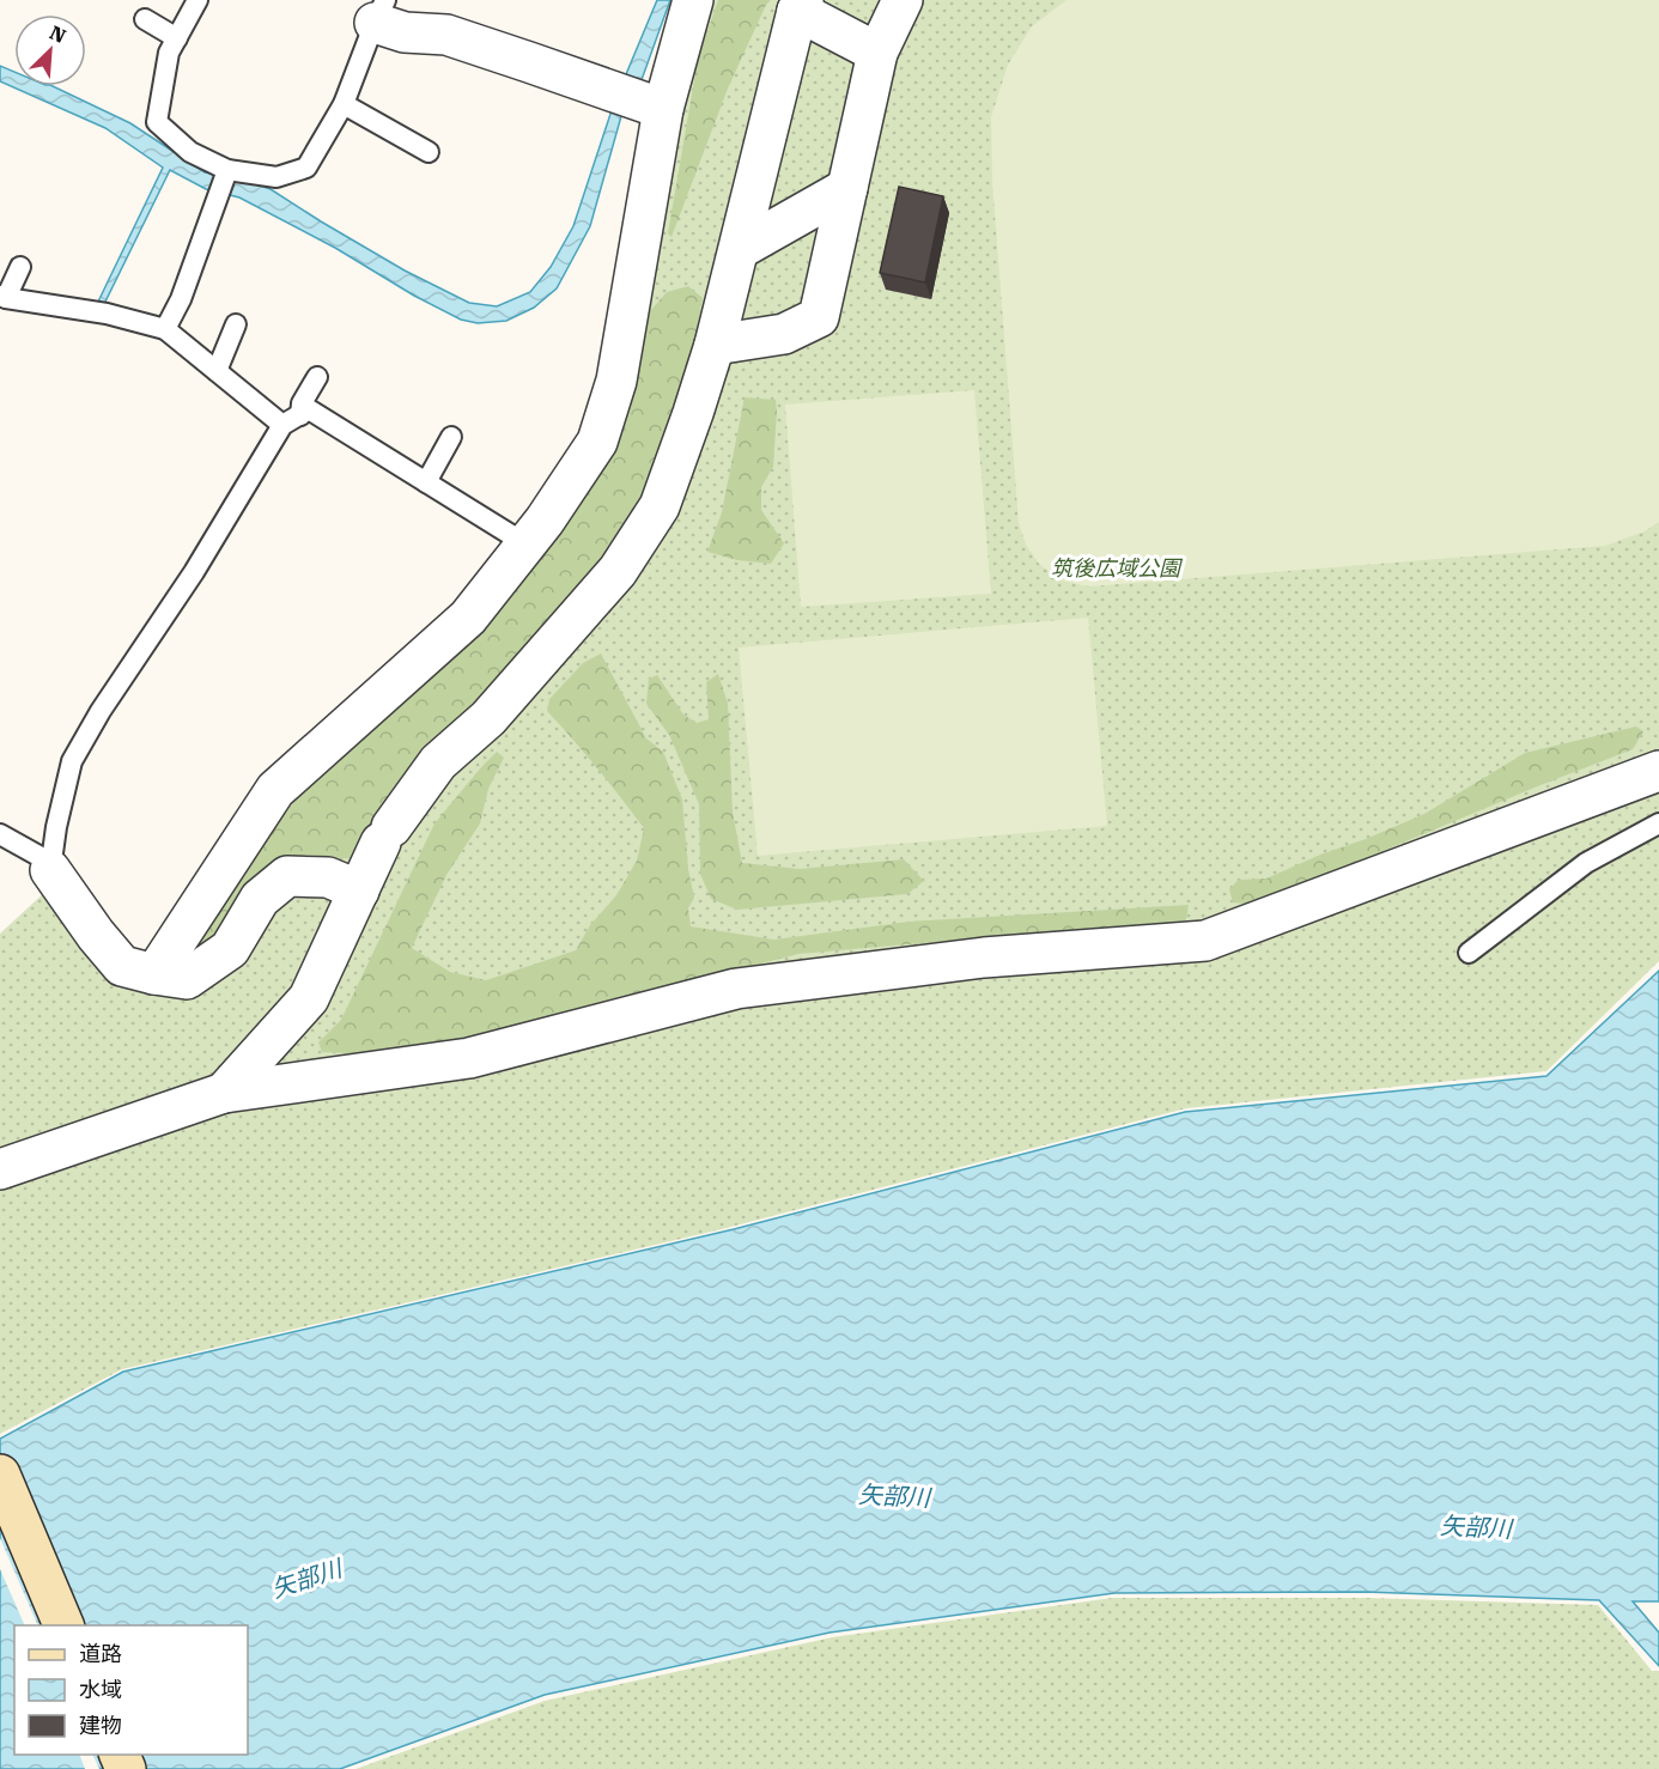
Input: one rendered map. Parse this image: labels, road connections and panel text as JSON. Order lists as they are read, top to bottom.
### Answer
{
  "water": ["矢部川"],
  "parks": ["筑後広域公園"],
  "legend": ["道路", "水域", "建物"],
  "north": "top right"
}
